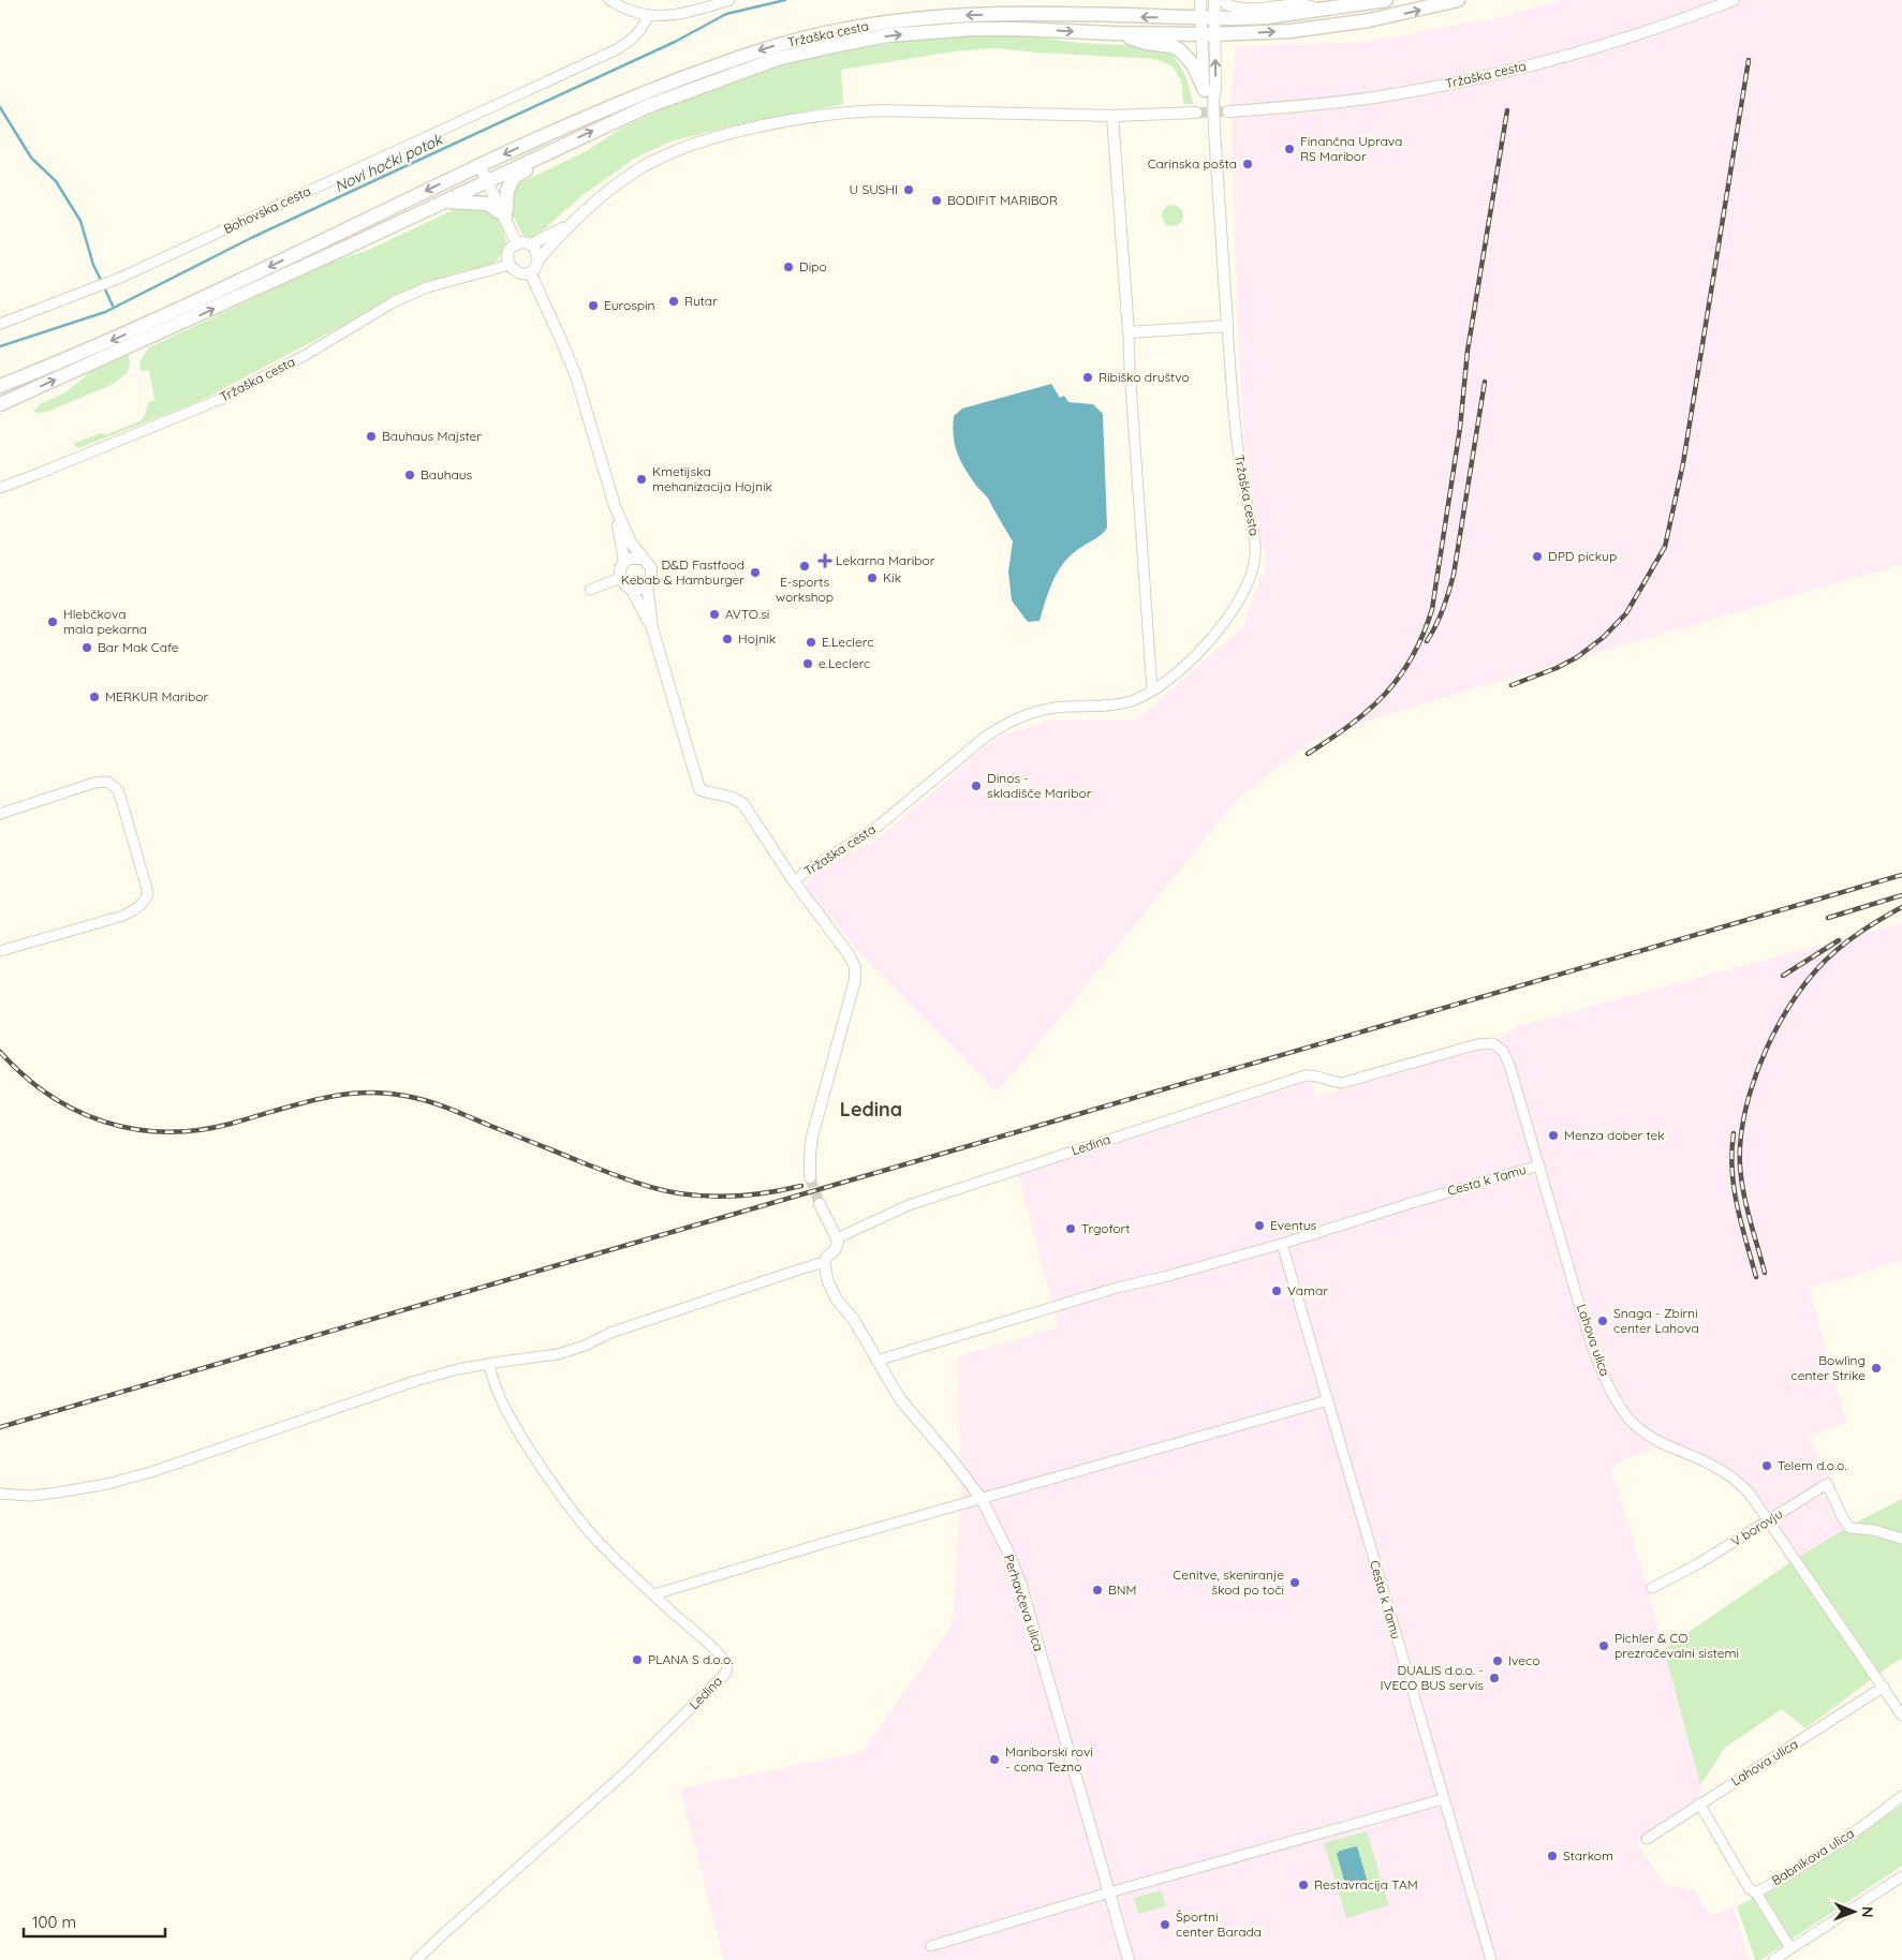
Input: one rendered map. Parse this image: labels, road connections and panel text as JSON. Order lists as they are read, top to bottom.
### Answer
{
  "streets": {
    "main road": ["Tržaška cesta"],
    "street": [
      "Bohovska cesta",
      "Ledina",
      "Cesta k Tamu",
      "Lahova ulica",
      "V borovju",
      "Perhavčeva ulica",
      "Babnikova ulica"
    ]
  },
  "crossings": [
    ["Ledina", "Lahova ulica"],
    ["Cesta k Tamu", "Lahova ulica"],
    ["Cesta k Tamu", "Perhavčeva ulica"],
    ["Lahova ulica", "V borovju"],
    ["Lahova ulica", "Babnikova ulica"]
  ],
  "districts": ["Ledina"],
  "water": ["Novi hočki potok"],
  "places": {
    "other": [
      "Finančna Uprava RS Maribor",
      "Carinska pošta",
      "U SUSHI",
      "BODIFIT MARIBOR",
      "Dipo",
      "Rutar",
      "Eurospin",
      "Ribiško društvo",
      "Bauhaus Majster",
      "Bauhaus",
      "Kmetijska mehanizacija Hojnik",
      "DPD pickup",
      "E-sports workshop",
      "D&D Fastfood Kebab & Hamburger",
      "Kik",
      "AVTO.si",
      "Hlebčkova mala pekarna",
      "Hojnik",
      "E.Leclerc",
      "Bar Mak Cafe",
      "e.Leclerc",
      "MERKUR Maribor",
      "Dinos - skladišče Maribor",
      "Menza dober tek",
      "Eventus",
      "Trgofort",
      "Vamar",
      "Snaga - Zbirni center Lahova",
      "Bowling center Strike",
      "Telem d.o.o.",
      "Cenitve, skeniranje škod po toči",
      "BNM",
      "Pichler & CO prezračevalni sistemi",
      "PLANA S d.o.o.",
      "Iveco",
      "DUALIS d.o.o. - IVECO BUS servis",
      "Mariborski rovi - cona Tezno",
      "Starkom",
      "Restavracija TAM",
      "Športni center Barada"
    ],
    "health": ["Lekarna Maribor"]
  },
  "scale_bar": "100 m",
  "north": "right"
}
